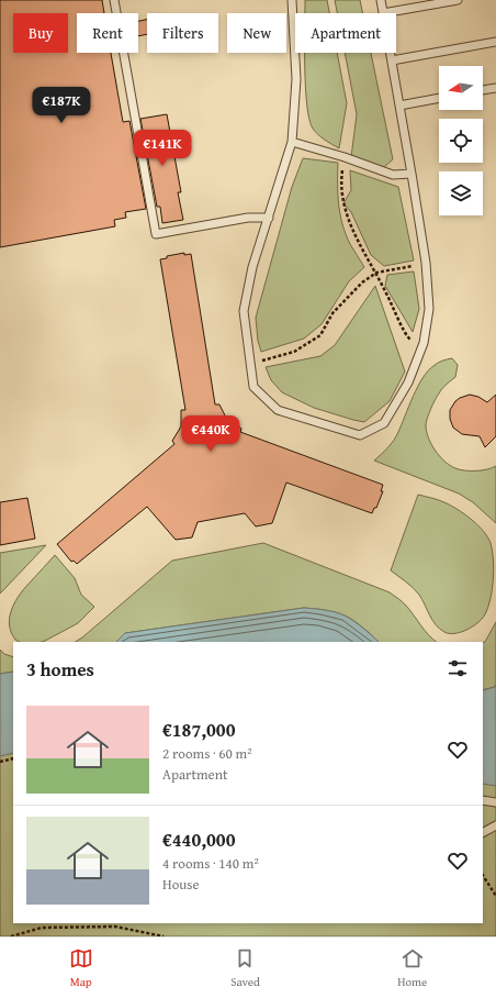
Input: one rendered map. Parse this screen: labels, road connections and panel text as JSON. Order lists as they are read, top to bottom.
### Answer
{
  "north": "left",
  "page": {
    "chip": [
      "Buy",
      "Rent",
      "Filters",
      "New",
      "Apartment"
    ],
    "price": ["€187K", "€141K", "€440K"],
    "heading": "3 homes",
    "list": [
      {
        "name": "€187,000",
        "note": "2 rooms · 60 m² · Apartment"
      },
      {
        "name": "€440,000",
        "note": "4 rooms · 140 m² · House"
      }
    ],
    "tabs": ["Map", "Saved", "Home"]
  }
}
